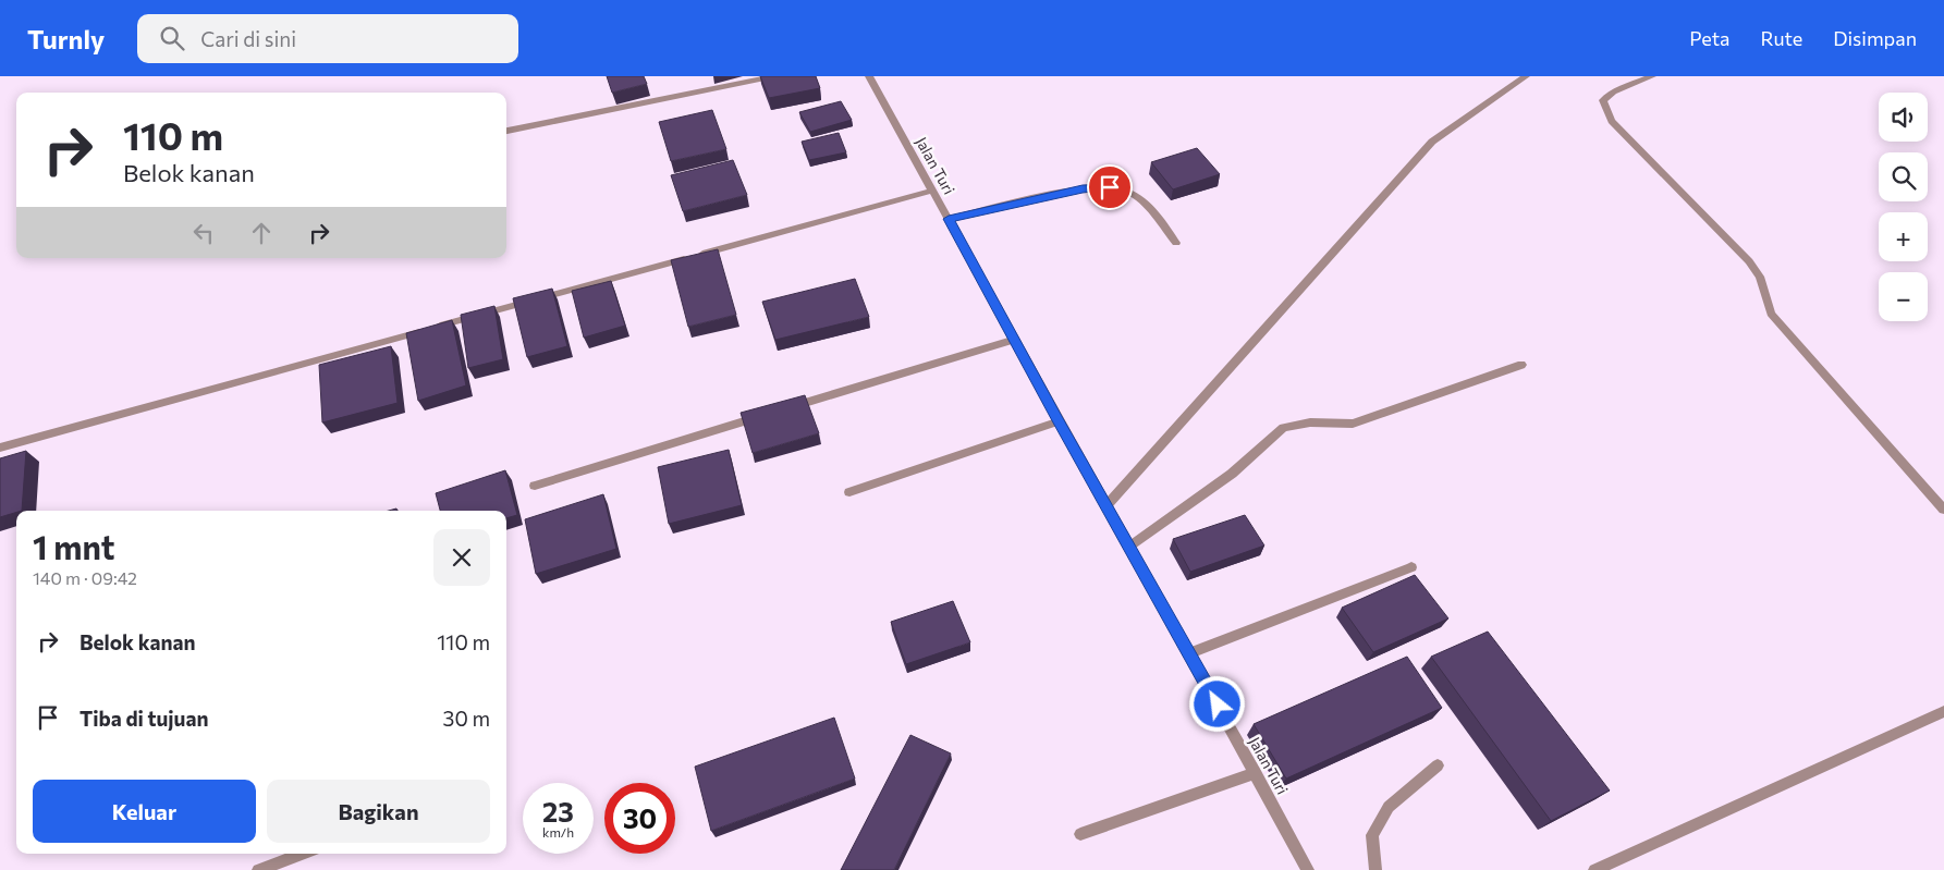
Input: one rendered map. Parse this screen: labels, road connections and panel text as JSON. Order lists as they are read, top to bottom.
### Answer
{
  "streets": {
    "street": ["Jalan Turi"]
  },
  "page": {
    "header": "Turnly",
    "search": "Cari di sini",
    "nav": ["Peta", "Rute", "Disimpan"],
    "map_buttons": ["+", "−"],
    "turn": ["110 m", "Belok kanan"],
    "heading": ["1 mnt", "140 m · 09:42"],
    "list": [
      {
        "name": "Belok kanan",
        "value": "110 m"
      },
      {
        "name": "Tiba di tujuan",
        "value": "30 m"
      }
    ],
    "buttons": ["Keluar", "Bagikan"],
    "speed": "23 km/h",
    "limit": "30"
  }
}
